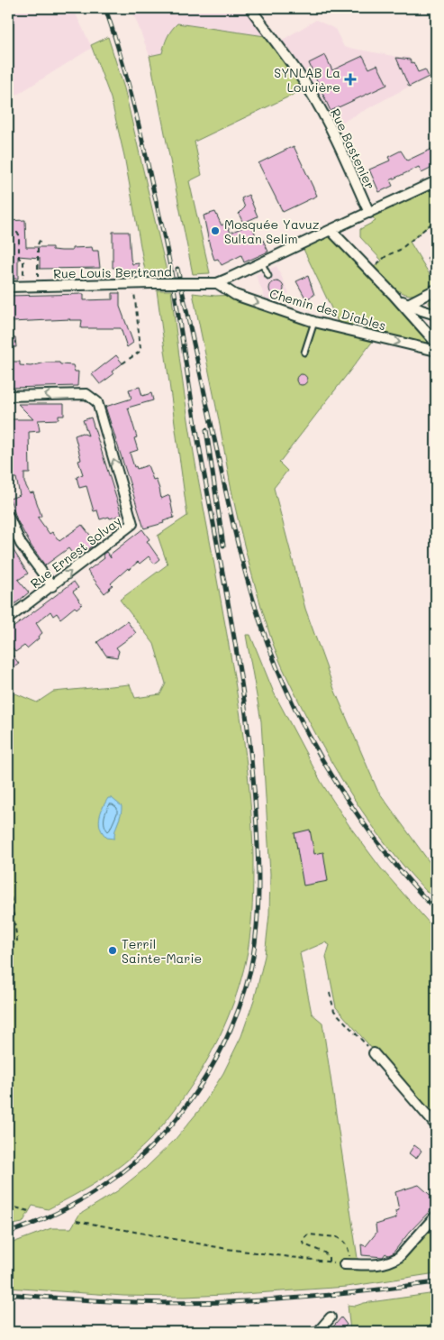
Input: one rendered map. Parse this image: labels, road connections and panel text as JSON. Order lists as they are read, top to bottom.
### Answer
{
  "streets": {
    "street": [
      "Rue Bastenier",
      "Rue Louis Bertrand",
      "Chemin des Diables",
      "Rue Ernest Solvay"
    ]
  },
  "crossings": [
    ["Rue Louis Bertrand", "Chemin des Diables"]
  ],
  "one_way": ["Chemin des Diables"],
  "places": {
    "health": ["SYNLAB La Louvière"],
    "other": ["Mosquée Yavuz Sultan Selim", "Terril Sainte-Marie"]
  }
}
